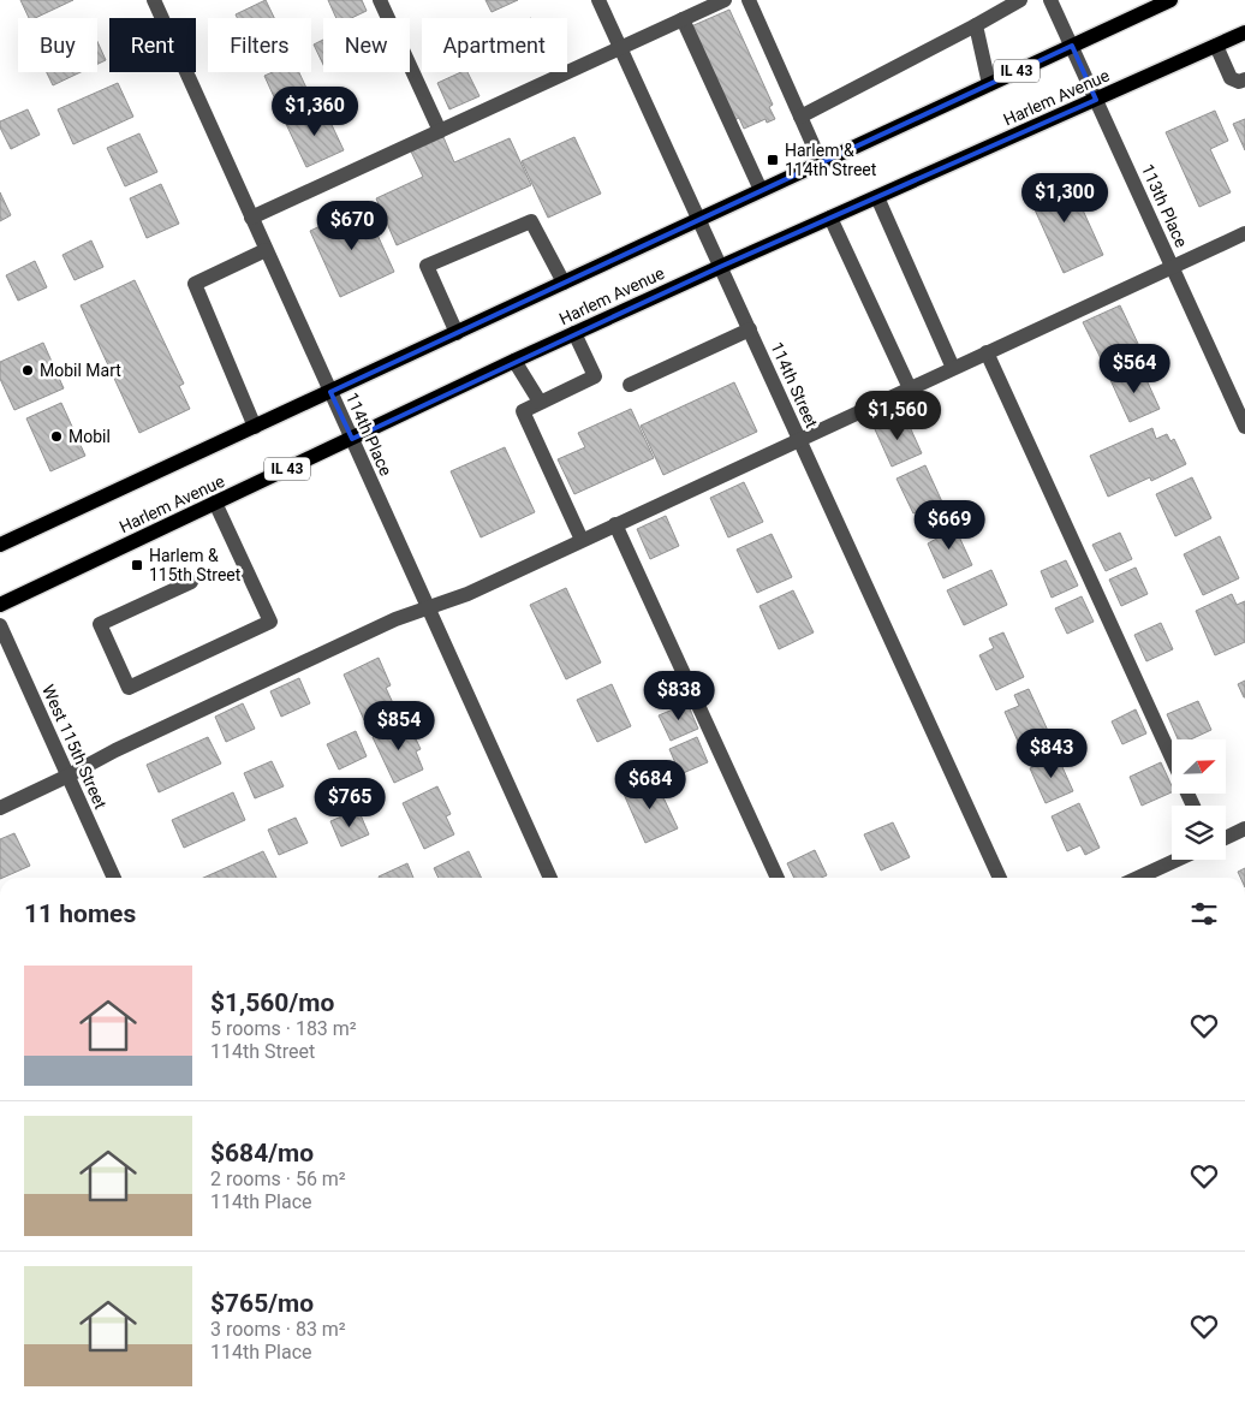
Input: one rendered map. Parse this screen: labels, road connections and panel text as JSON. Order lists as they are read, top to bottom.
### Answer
{
  "streets": {
    "main road": ["IL 43", "Harlem Avenue"],
    "street": [
      "113th Place",
      "114th Street",
      "114th Place",
      "West 115th Street"
    ]
  },
  "crossings": [
    ["Harlem Avenue", "113th Place"],
    ["Harlem Avenue", "114th Street"],
    ["Harlem Avenue", "114th Place"]
  ],
  "places": {
    "transit": ["Harlem & 114th Street", "Harlem & 115th Street"],
    "other": ["Mobil Mart", "Mobil"]
  },
  "north": "top right",
  "page": {
    "chip": [
      "Buy",
      "Rent",
      "Filters",
      "New",
      "Apartment"
    ],
    "price": [
      "$1,360",
      "$1,300",
      "$670",
      "$564",
      "$1,560",
      "$669",
      "$838",
      "$854",
      "$843",
      "$684",
      "$765"
    ],
    "heading": "11 homes",
    "list": [
      {
        "name": "$1,560/mo",
        "note": "5 rooms · 183 m² · 114th Street"
      },
      {
        "name": "$684/mo",
        "note": "2 rooms · 56 m² · 114th Place"
      },
      {
        "name": "$765/mo",
        "note": "3 rooms · 83 m² · 114th Place"
      }
    ]
  }
}
